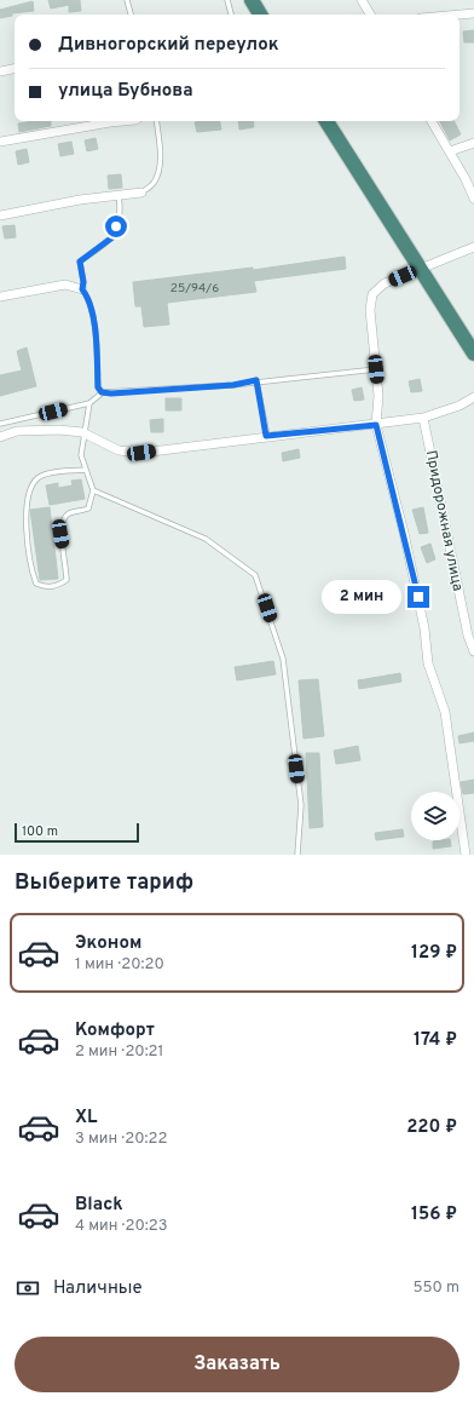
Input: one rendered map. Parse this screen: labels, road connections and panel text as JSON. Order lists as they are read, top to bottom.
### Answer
{
  "streets": {
    "street": ["Придорожная улица"]
  },
  "house_numbers": ["25/94/6"],
  "scale_bar": "100 m",
  "page": {
    "banner": ["Дивногорский переулок", "улица Бубнова"],
    "bubble": "2 мин",
    "scale": "100 m",
    "heading": "Выберите тариф",
    "list": [
      {
        "name": "Эконом",
        "note": "1 мин · 20:20",
        "value": "129 ₽"
      },
      {
        "name": "Комфорт",
        "note": "2 мин · 20:21",
        "value": "174 ₽"
      },
      {
        "name": "XL",
        "note": "3 мин · 20:22",
        "value": "220 ₽"
      },
      {
        "name": "Black",
        "note": "4 мин · 20:23",
        "value": "156 ₽"
      }
    ],
    "pay": ["Наличные", "550 m"],
    "buttons": "Заказать"
  }
}
